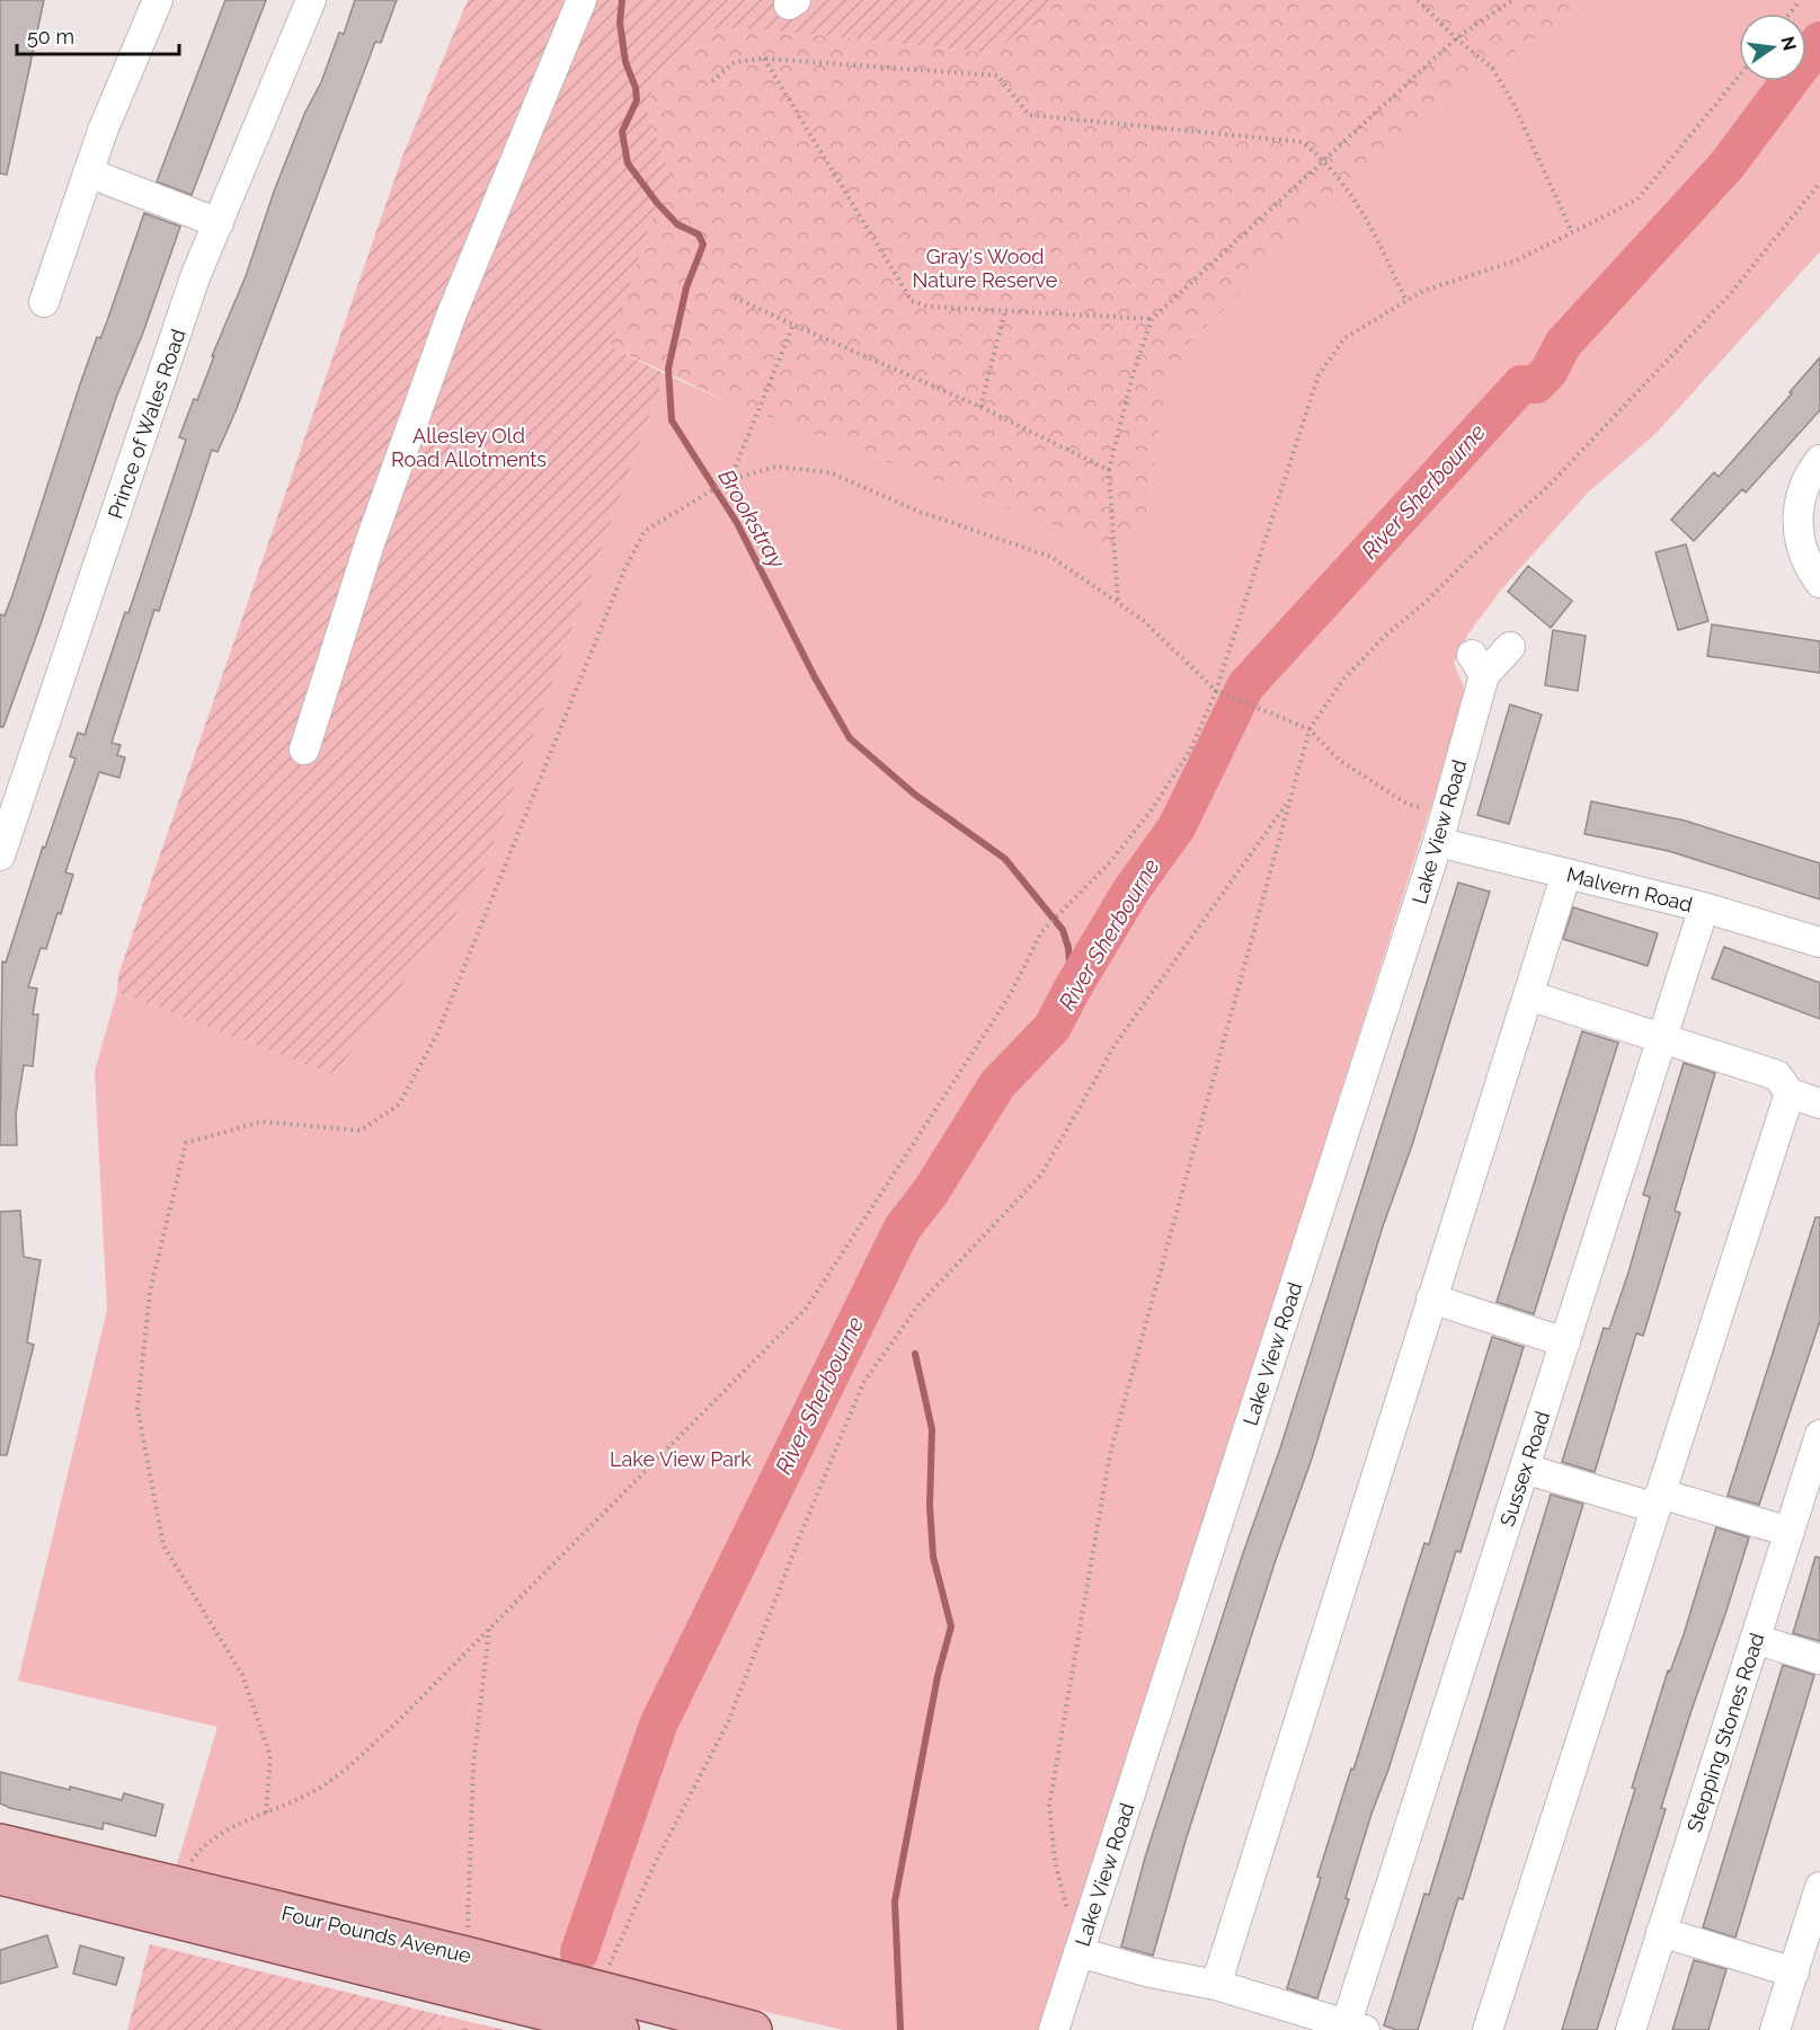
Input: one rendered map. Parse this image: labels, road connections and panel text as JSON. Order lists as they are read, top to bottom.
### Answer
{
  "streets": {
    "main road": ["Four Pounds Avenue"],
    "street": [
      "Prince of Wales Road",
      "Lake View Road",
      "Malvern Road",
      "Sussex Road",
      "Stepping Stones Road"
    ]
  },
  "crossings": [
    ["Lake View Road", "Malvern Road"],
    ["Malvern Road", "Sussex Road"]
  ],
  "water": ["River Sherbourne", "Brookstray"],
  "parks": ["Gray's Wood Nature Reserve", "Allesley Old Road Allotments", "Lake View Park"],
  "scale_bar": "50 m",
  "north": "right"
}
